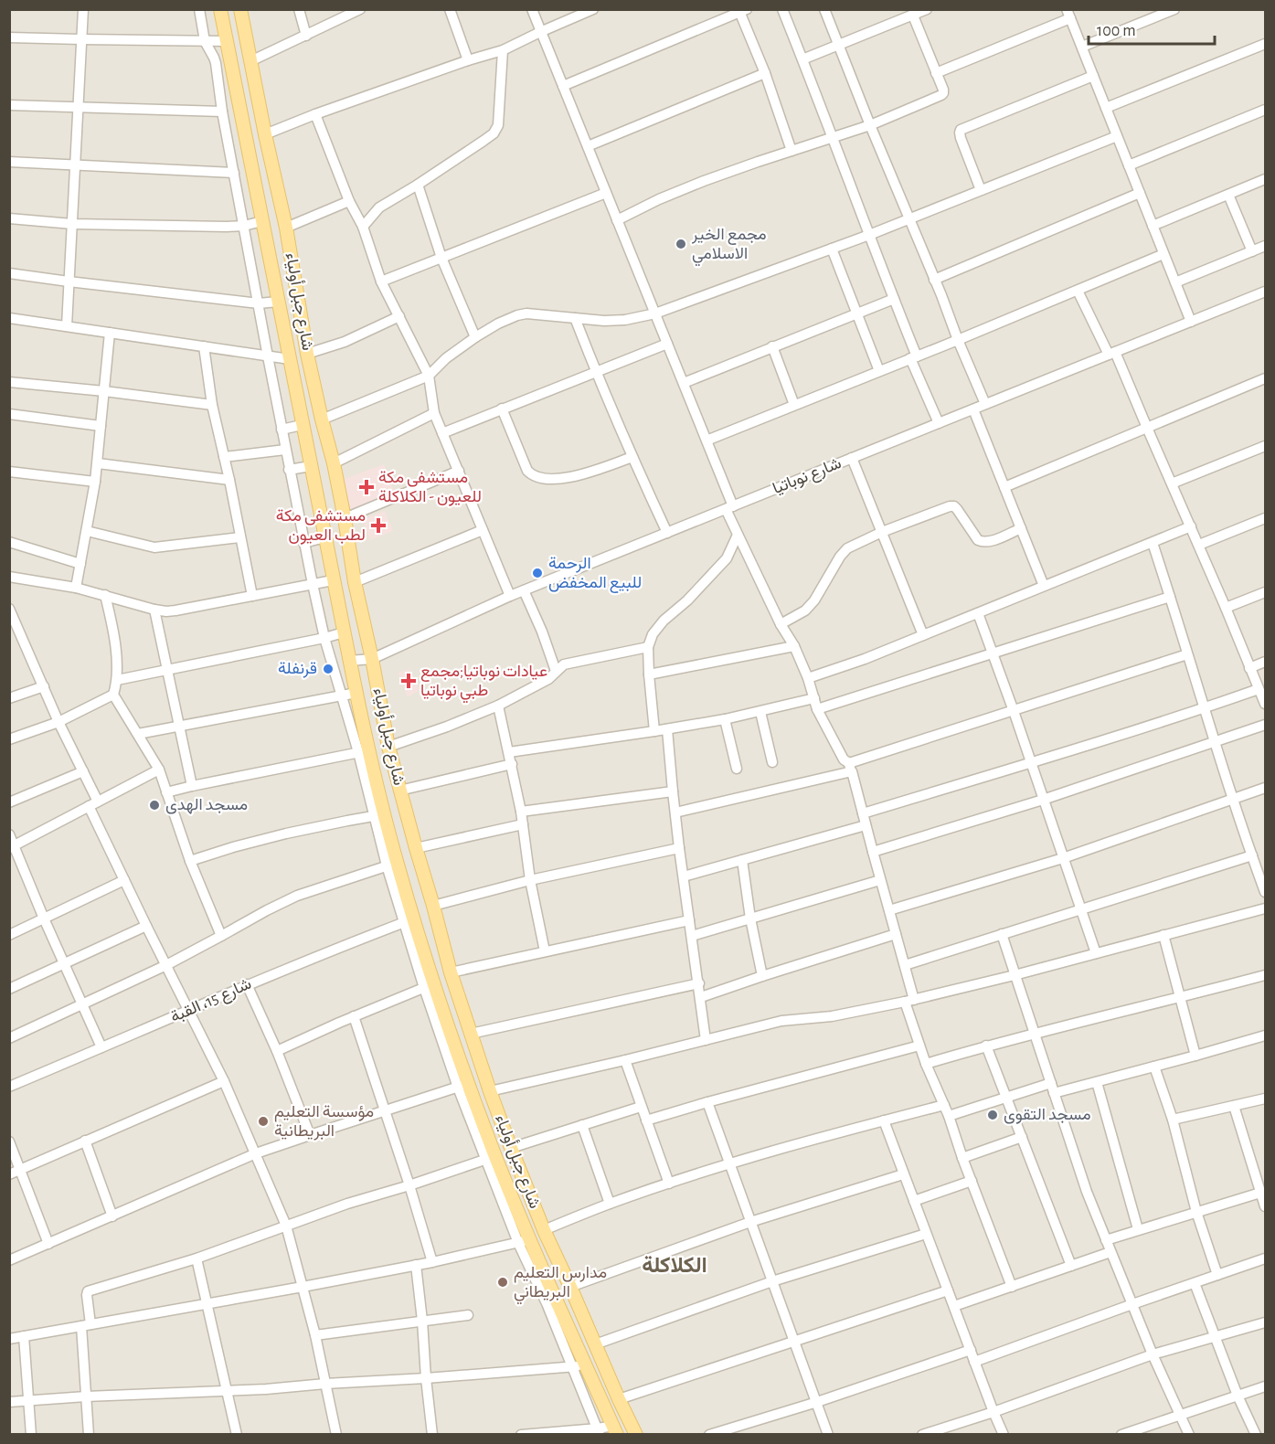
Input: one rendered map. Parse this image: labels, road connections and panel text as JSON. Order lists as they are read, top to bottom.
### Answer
{
  "streets": {
    "main road": ["شارع جبل أولياء"],
    "street": ["شارع نوباتيا", "شارع 15، القبة"]
  },
  "crossings": [
    ["شارع جبل أولياء", "شارع نوباتيا"],
    ["شارع جبل أولياء", "شارع 15، القبة"]
  ],
  "districts": ["الكلاكلة"],
  "places": {
    "other": [
      "مجمع الخير الاسلامي",
      "الرحمة للبيع المخفض",
      "قرنفلة",
      "مسجد الهدى",
      "مسجد التقوى",
      "مؤسسة التعليم البريطانية",
      "مدارس التعليم البريطاني"
    ],
    "health": ["مستشفى مكة للعيون - الكلاكلة", "مستشفى مكة لطب العيون", "عيادات نوباتيا;مجمع طبي نوباتيا"]
  },
  "scale_bar": "100 m"
}
